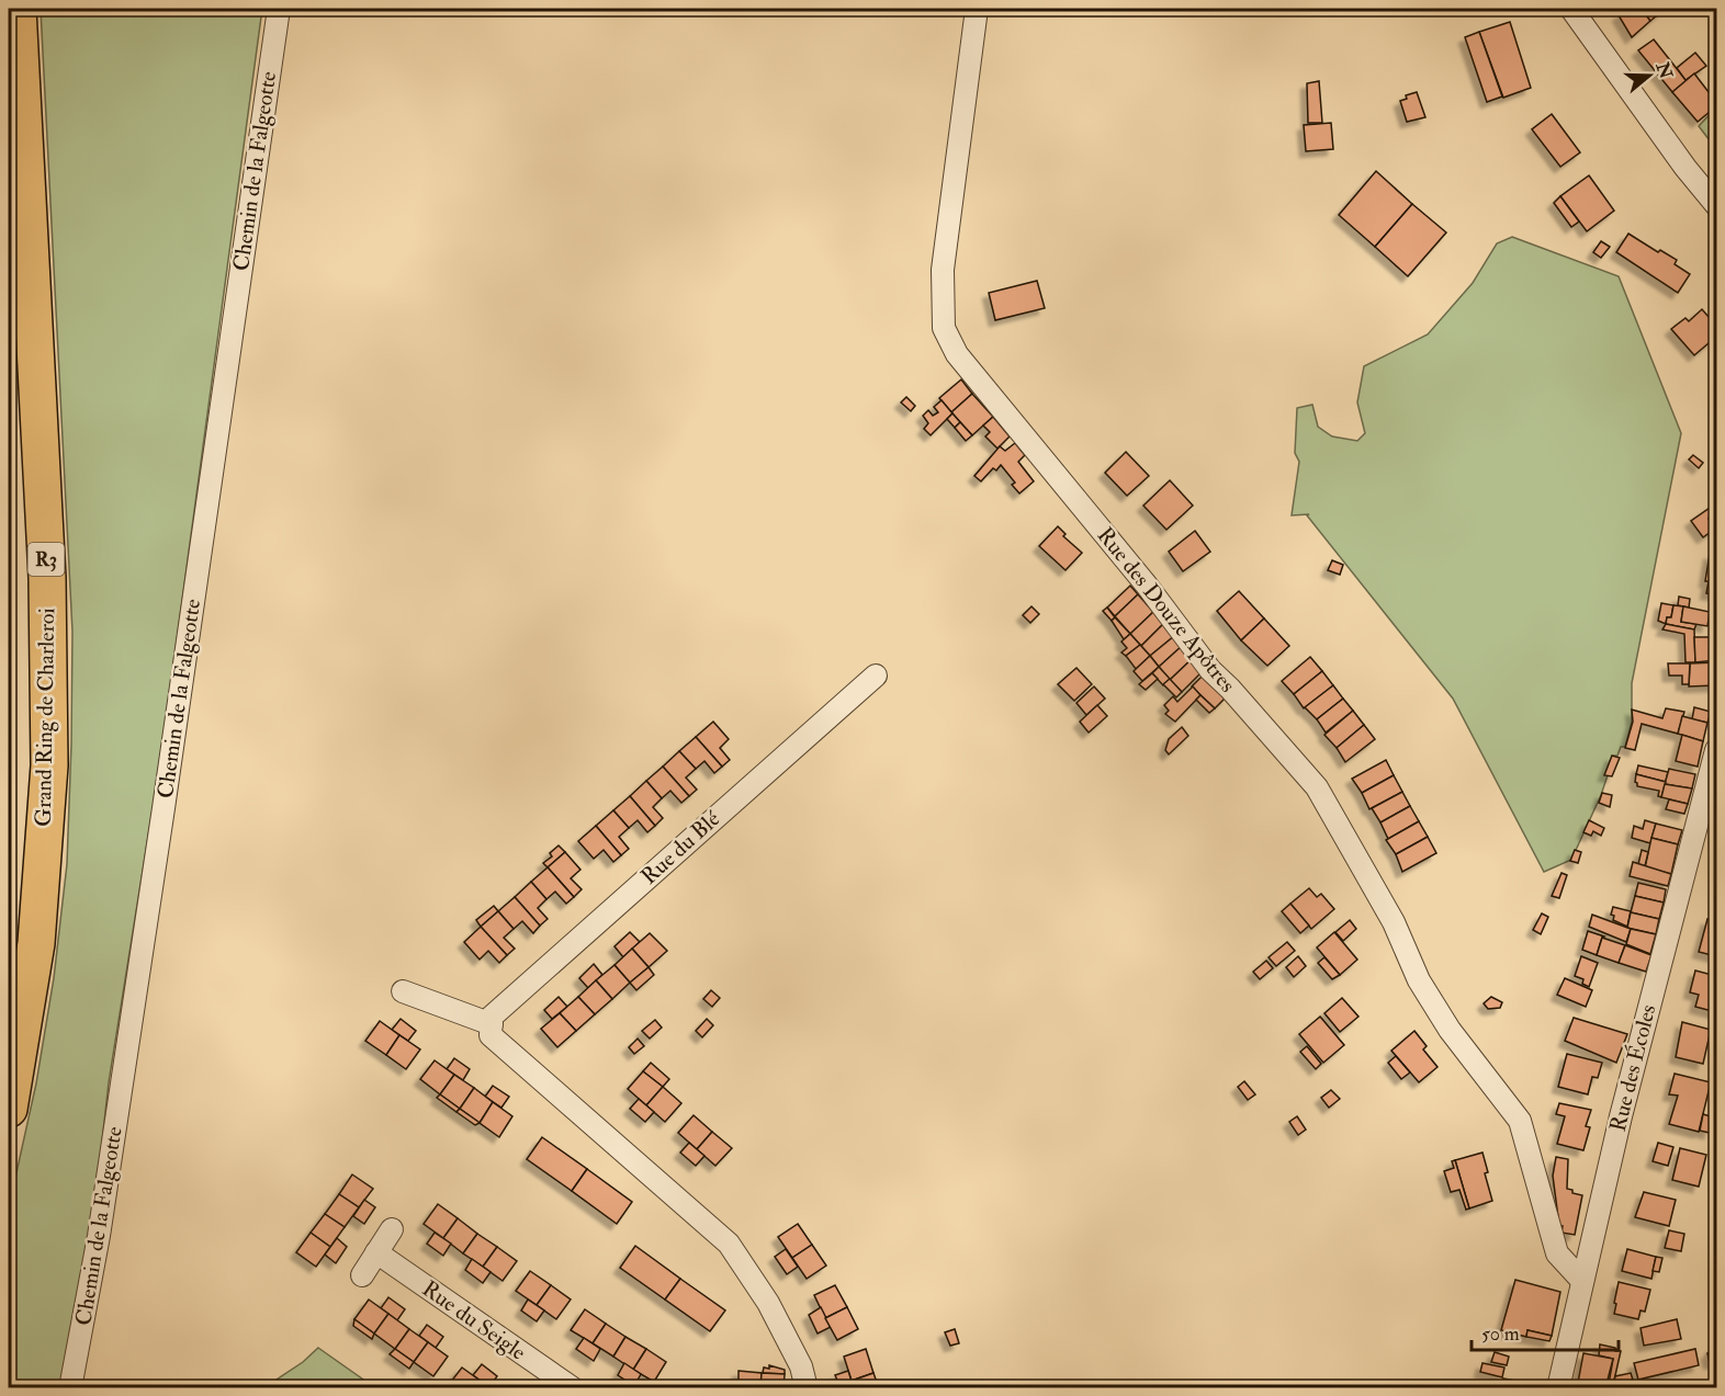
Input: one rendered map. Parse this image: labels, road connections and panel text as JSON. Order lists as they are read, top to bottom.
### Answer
{
  "streets": {
    "highway": ["R3", "Grand Ring de Charleroi"],
    "street": [
      "Chemin de la Falgeotte",
      "Rue des Douze Apôtres",
      "Rue du Blé",
      "Rue des Écoles",
      "Rue du Seigle"
    ]
  },
  "crossings": [
    ["Rue des Douze Apôtres", "Rue des Écoles"]
  ],
  "scale_bar": "50 m",
  "north": "right"
}
